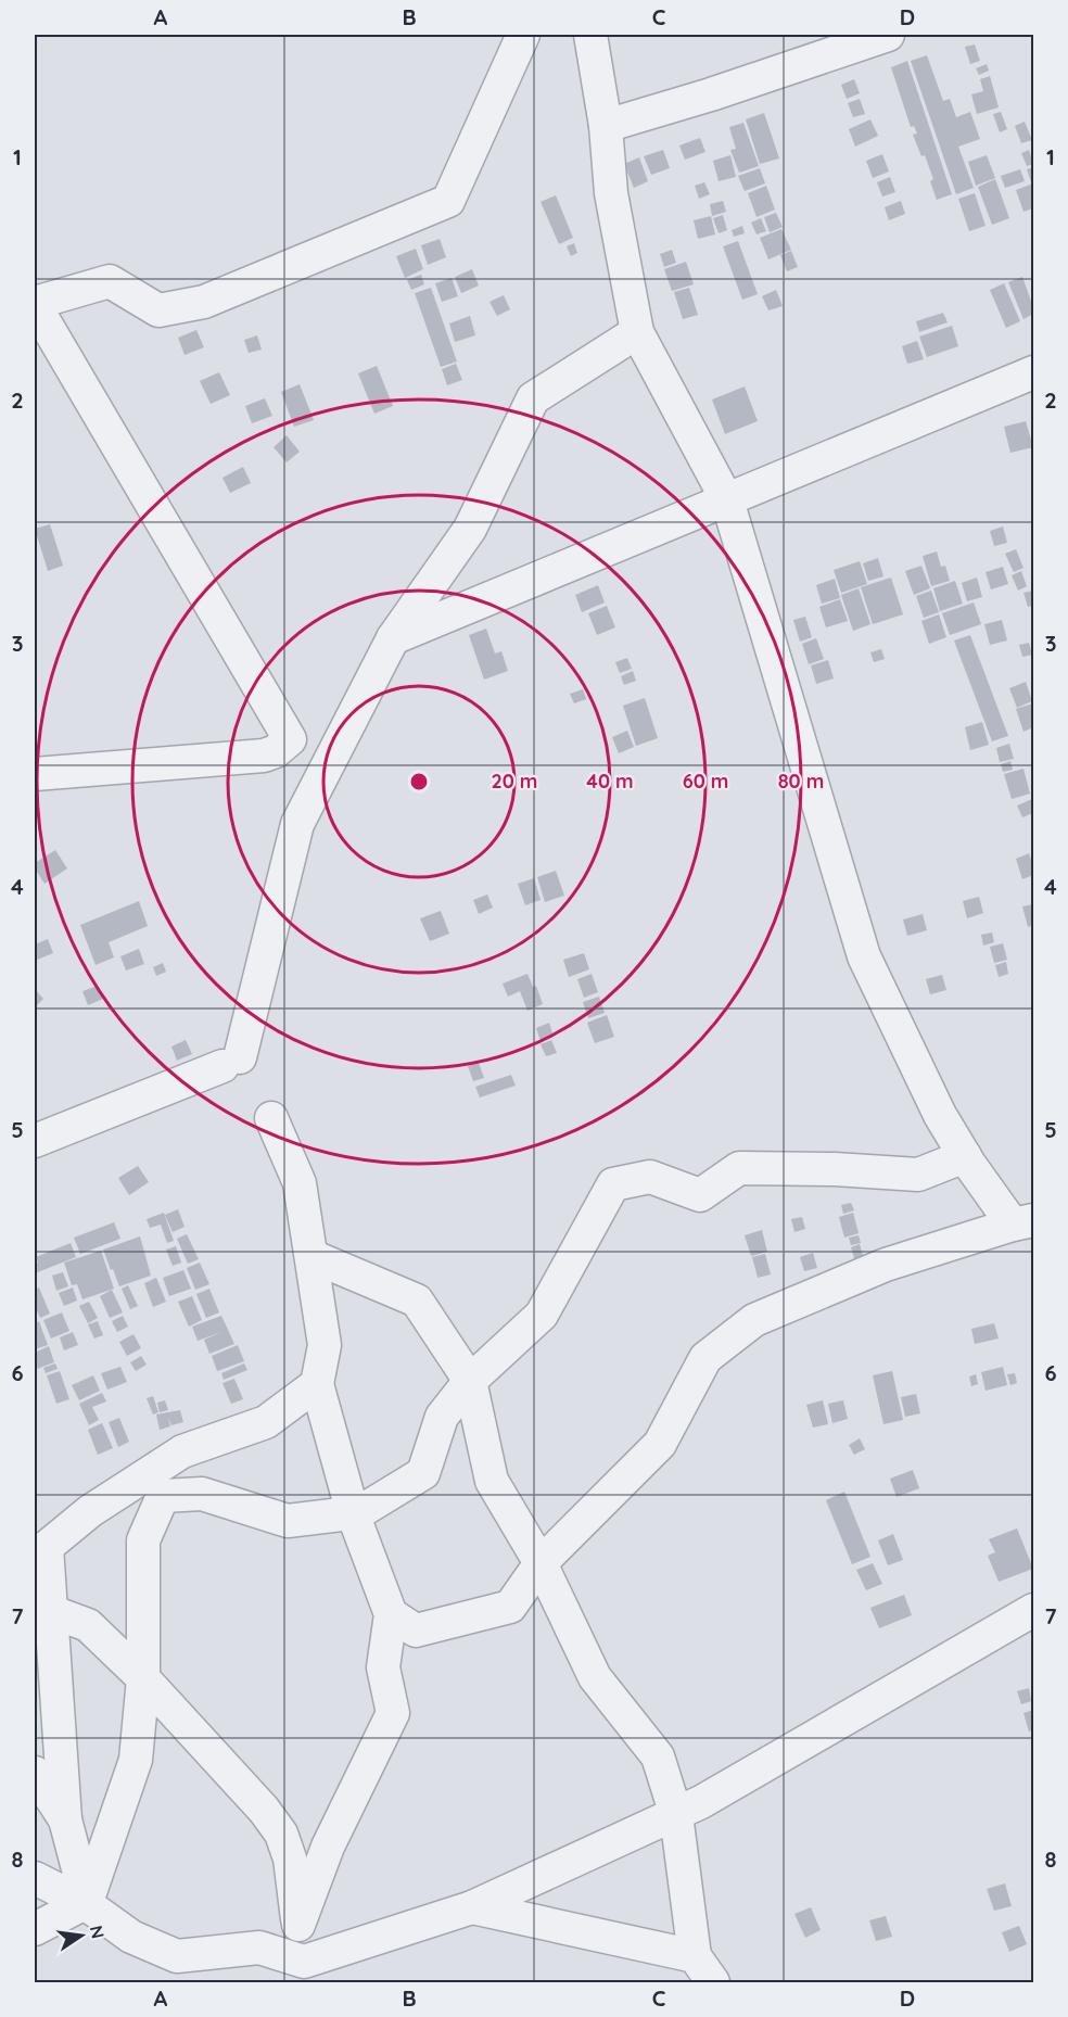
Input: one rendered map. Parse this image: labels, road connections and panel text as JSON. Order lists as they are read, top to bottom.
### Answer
{
  "north": "right",
  "grid": {
    "columns": [
      "A",
      "B",
      "C",
      "D"
    ],
    "rows": [
      "1",
      "2",
      "3",
      "4",
      "5",
      "6",
      "7",
      "8"
    ]
  },
  "rings": [
    "20 m",
    "40 m",
    "60 m",
    "80 m"
  ]
}
